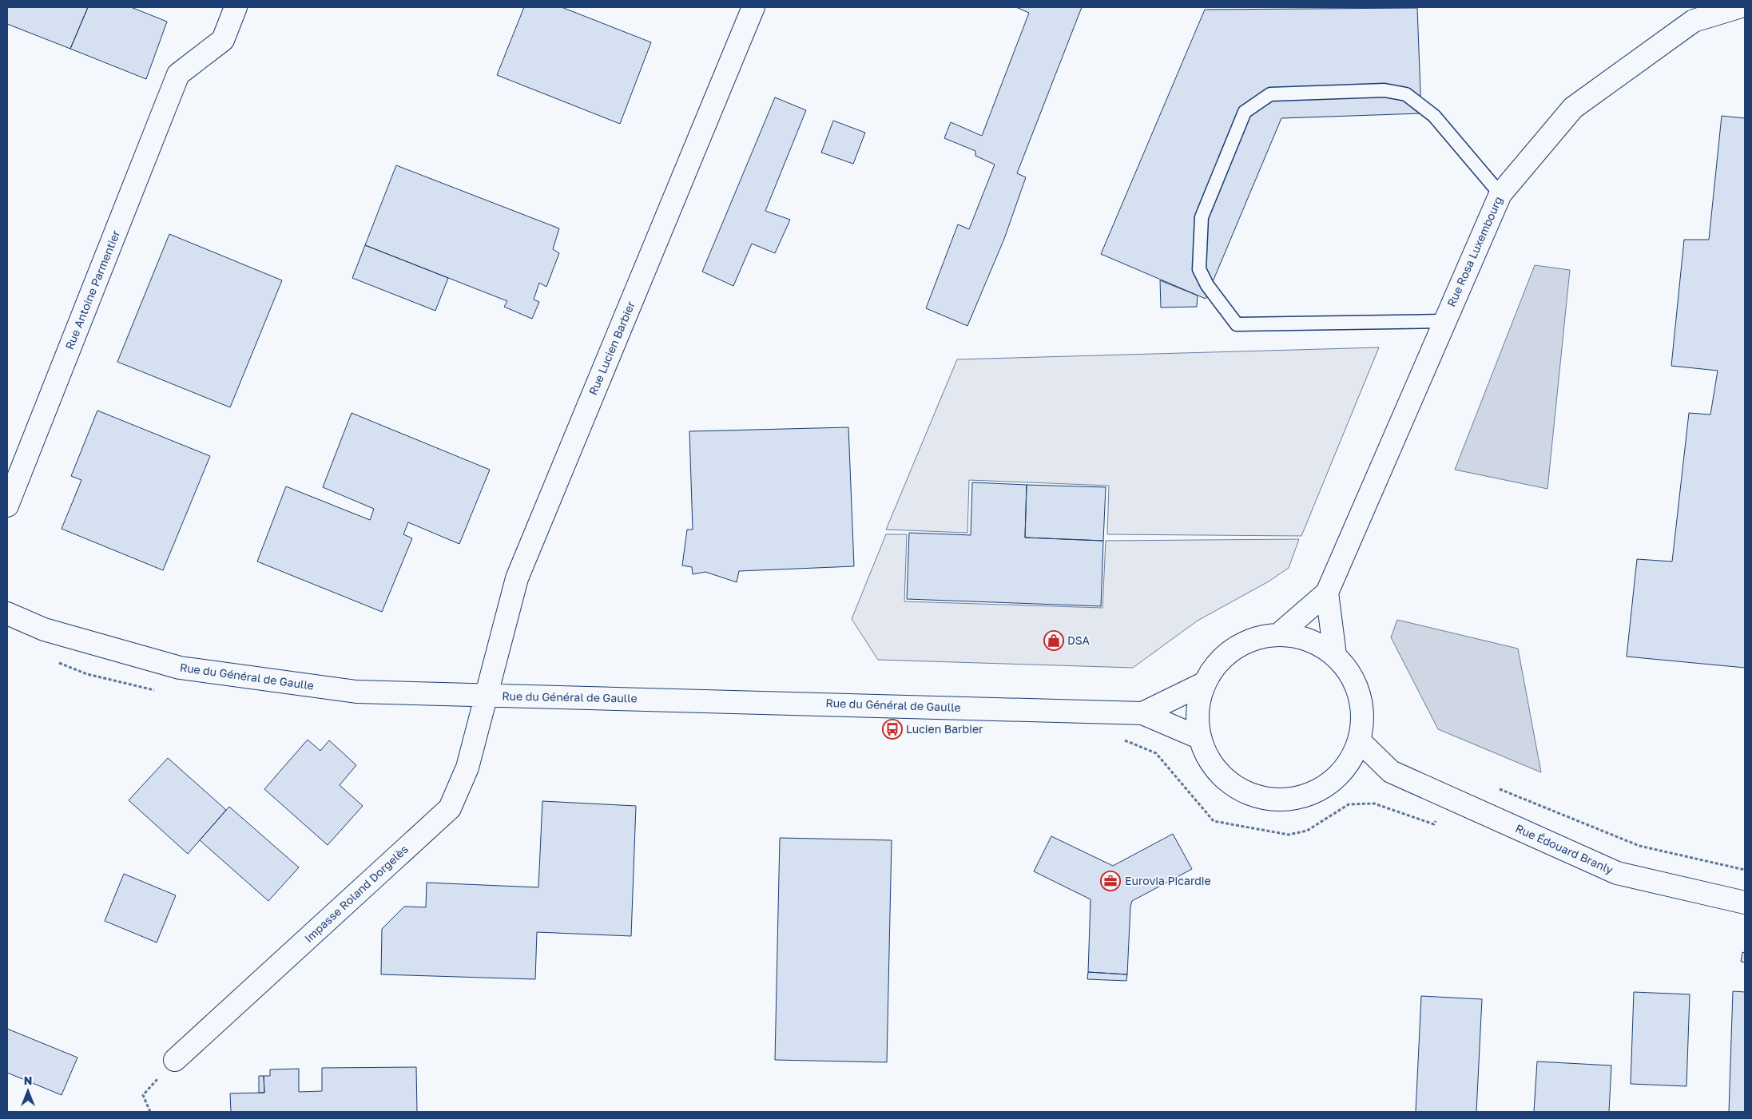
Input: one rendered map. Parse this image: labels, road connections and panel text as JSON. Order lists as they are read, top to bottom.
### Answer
{
  "streets": {
    "street": [
      "Rue Rosa Luxembourg",
      "Rue Antoine Parmentier",
      "Rue Lucien Barbier",
      "Rue du Général de Gaulle",
      "Rue Édouard Branly",
      "Impasse Roland Dorgelès"
    ]
  },
  "crossings": [
    ["Rue Lucien Barbier", "Rue du Général de Gaulle"],
    ["Rue Lucien Barbier", "Impasse Roland Dorgelès"],
    ["Rue du Général de Gaulle", "Impasse Roland Dorgelès"]
  ],
  "places": {
    "shop": ["DSA"],
    "bus stop": ["Lucien Barbier"],
    "office": ["Eurovia Picardie"]
  },
  "north": "top"
}
